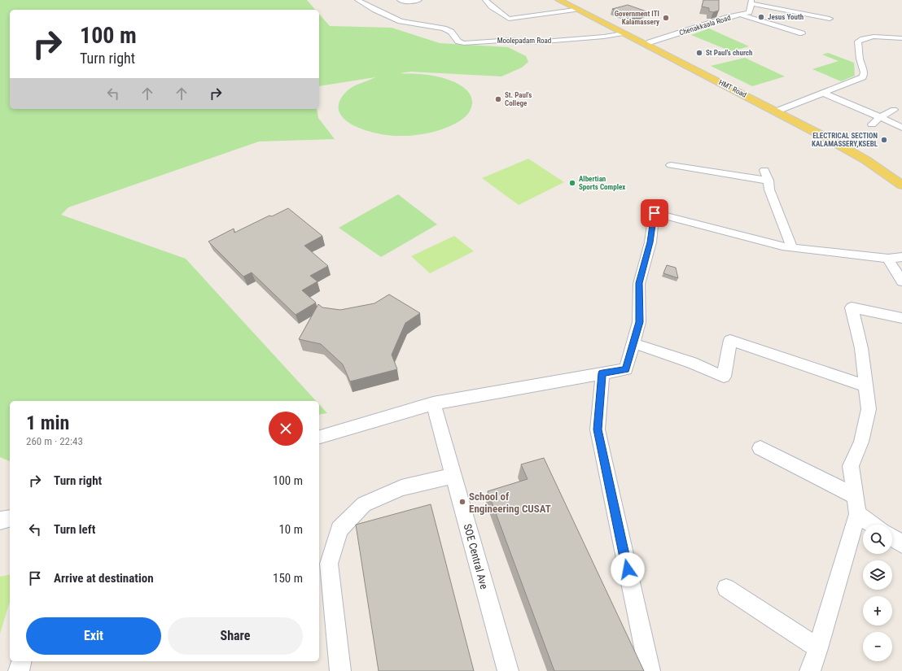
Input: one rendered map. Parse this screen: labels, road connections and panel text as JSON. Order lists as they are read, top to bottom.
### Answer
{
  "streets": {
    "main road": ["HMT Road"],
    "street": ["Chenakkaala Road", "Moolepadam Road", "SOE Central Ave"]
  },
  "crossings": [
    ["Chenakkaala Road", "HMT Road"],
    ["Moolepadam Road", "HMT Road"]
  ],
  "places": [
    "Jesus Youth",
    "Government ITI Kalamassery",
    "St Paul's church",
    "St. Paul's College",
    "ELECTRICAL SECTION KALAMASSERY,KSEBL",
    "Albertian Sports Complex",
    "School of Engineering CUSAT"
  ],
  "page": {
    "turn": ["100 m", "Turn right"],
    "heading": ["1 min", "260 m · 22:43"],
    "list": [
      {
        "name": "Turn right",
        "value": "100 m"
      },
      {
        "name": "Turn left",
        "value": "10 m"
      },
      {
        "name": "Arrive at destination",
        "value": "150 m"
      }
    ],
    "map_buttons": ["+", "−"],
    "buttons": ["Exit", "Share"]
  }
}
